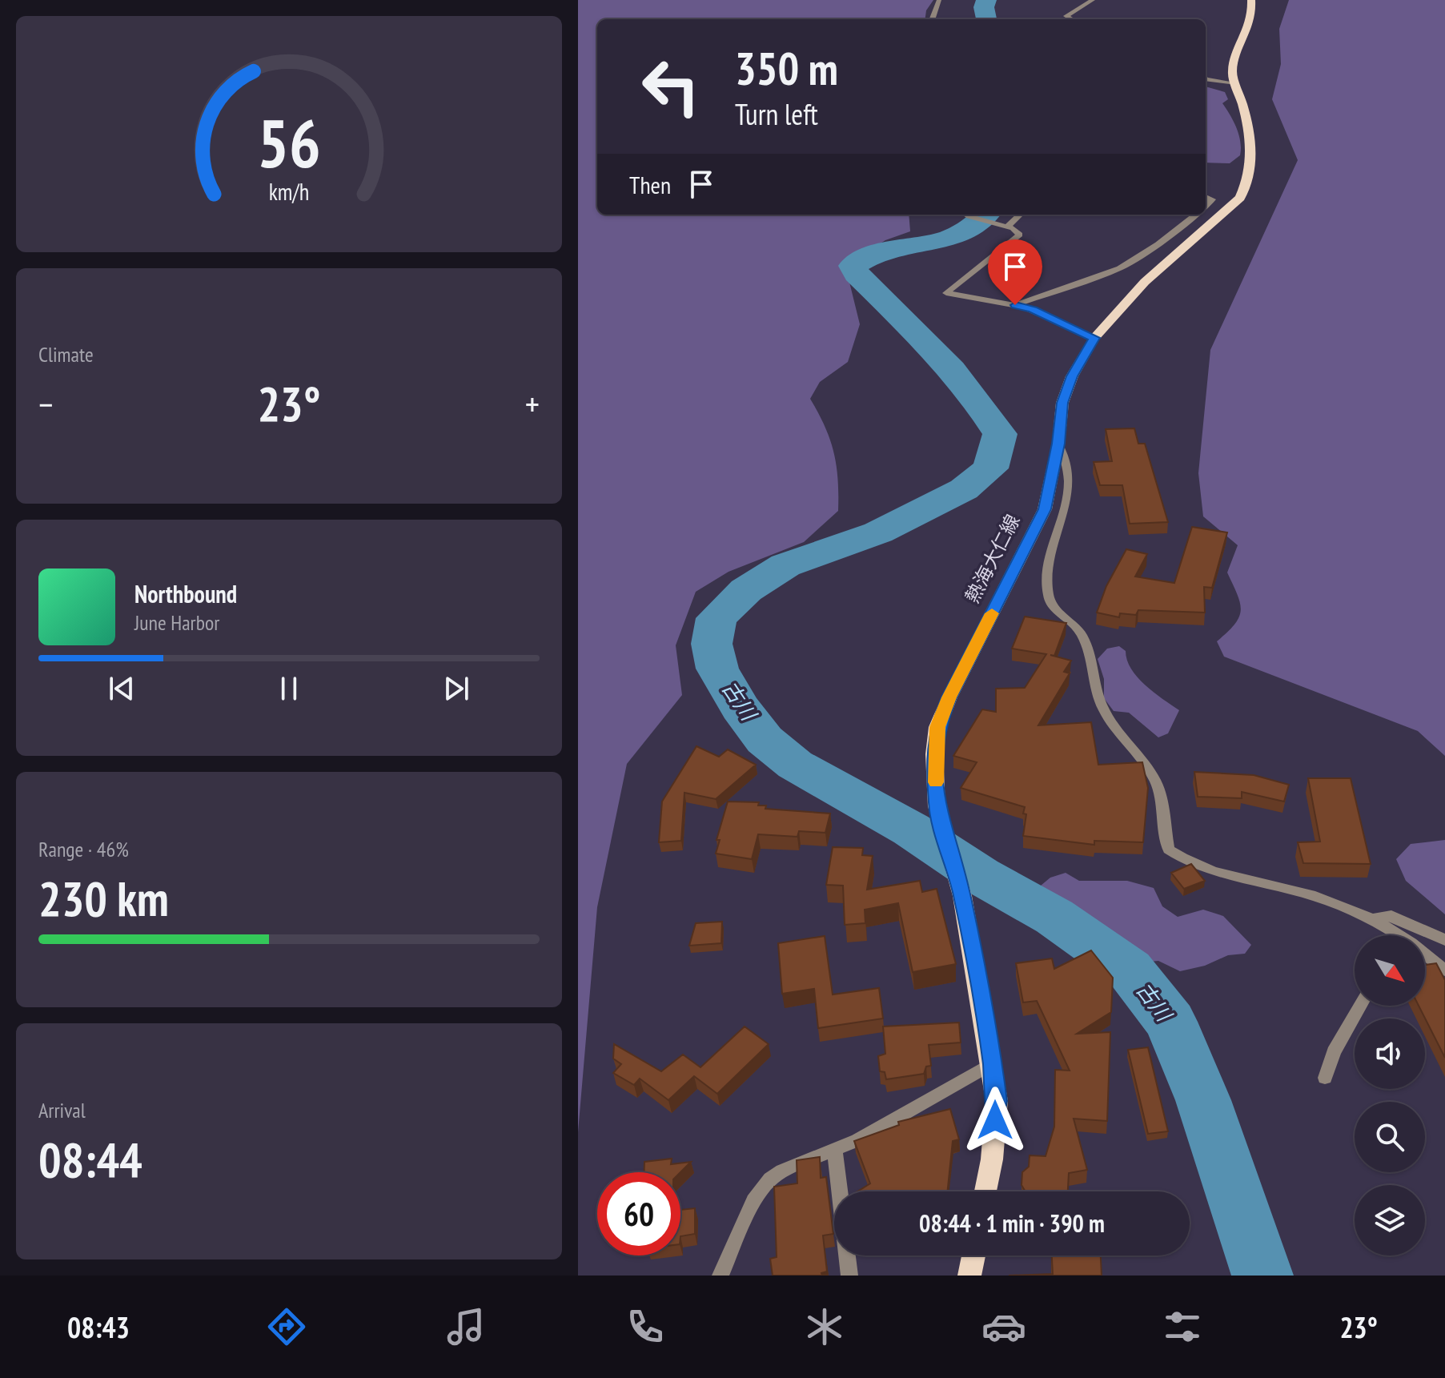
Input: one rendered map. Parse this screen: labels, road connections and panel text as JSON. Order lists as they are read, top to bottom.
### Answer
{
  "streets": {
    "main road": ["熱海大仁線"]
  },
  "water": ["古川"],
  "north": "bottom right",
  "page": {
    "turn": ["350 m", "Turn left"],
    "then": "Then",
    "tile": [
      "Climate",
      ["Range · 46%", "230 km"],
      ["Arrival", "08:44"]
    ],
    "heat": ["−", "23°", "+"],
    "song": ["Northbound", "June Harbor"],
    "limit": "60",
    "trip": "08:44 · 1 min · 390 m",
    "tabs": ["08:43", "23°"],
    "gauge": ["56", "km/h"]
  }
}
